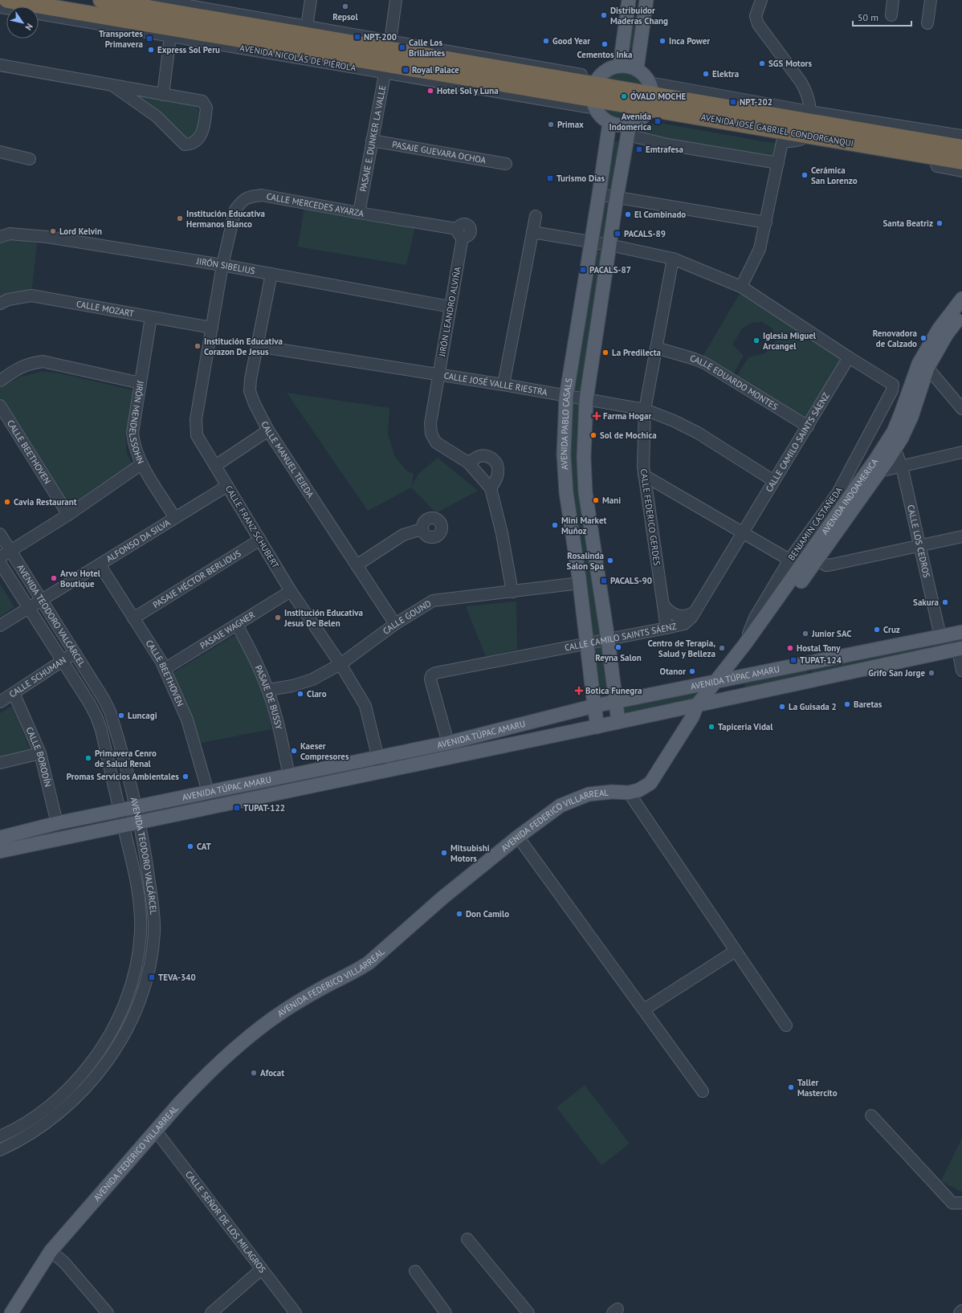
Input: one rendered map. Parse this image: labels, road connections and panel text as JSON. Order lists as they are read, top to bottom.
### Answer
{
  "streets": {
    "highway": ["AVENIDA NICOLÁS DE PIÉROLA", "AVENIDA JOSÉ GABRIEL CONDORCANQUI"],
    "main road": [
      "AVENIDA PABLO CASALS",
      "AVENIDA INDOAMERICA",
      "AVENIDA TÚPAC AMARU",
      "AVENIDA FEDERICO VILLARREAL"
    ],
    "street": [
      "PASAJE E. DUNKER LA VALLE",
      "PASAJE GUEVARA OCHOA",
      "CALLE MERCEDES AYARZA",
      "JIRÓN SIBELIUS",
      "CALLE MOZART",
      "JIRÓN LEANDRO ALVIÑA",
      "CALLE EDUARDO MONTES",
      "CALLE JOSÉ VALLE RIESTRA",
      "JIRÓN MENDELSSOHN",
      "CALLE CAMILO SAINTS SÁENZ",
      "CALLE BEETHOVEN",
      "CALLE MANUEL TEJEDA",
      "CALLE FEDERICO GERDES",
      "BENJAMIN CASTAÑEDA",
      "CALLE FRANZ SCHUBERT",
      "ALFONSO DA SILVA",
      "CALLE LOS CEDROS",
      "PASAJE HÉCTOR BERLIOUS",
      "AVENIDA TEODORO VALCÁRCEL",
      "CALLE GOUND",
      "PASAJE WAGNER",
      "CALLE SCHUMAN",
      "PASAJE DE BUSSY",
      "CALLE BORODÍN",
      "CALLE SEÑOR DE LOS MILAGROS"
    ]
  },
  "crossings": [
    ["AVENIDA NICOLÁS DE PIÉROLA", "AVENIDA JOSÉ GABRIEL CONDORCANQUI"],
    ["AVENIDA NICOLÁS DE PIÉROLA", "PASAJE E. DUNKER LA VALLE"],
    ["PASAJE E. DUNKER LA VALLE", "PASAJE GUEVARA OCHOA"],
    ["PASAJE E. DUNKER LA VALLE", "CALLE MERCEDES AYARZA"],
    ["CALLE MERCEDES AYARZA", "JIRÓN SIBELIUS"],
    ["CALLE MERCEDES AYARZA", "JIRÓN LEANDRO ALVIÑA"],
    ["CALLE MERCEDES AYARZA", "CALLE FRANZ SCHUBERT"],
    ["JIRÓN SIBELIUS", "JIRÓN LEANDRO ALVIÑA"],
    ["JIRÓN SIBELIUS", "CALLE MANUEL TEJEDA"],
    ["JIRÓN SIBELIUS", "CALLE FRANZ SCHUBERT"],
    ["CALLE MOZART", "JIRÓN MENDELSSOHN"],
    ["CALLE MOZART", "CALLE FRANZ SCHUBERT"],
    ["JIRÓN LEANDRO ALVIÑA", "CALLE JOSÉ VALLE RIESTRA"],
    ["JIRÓN LEANDRO ALVIÑA", "CALLE GOUND"],
    ["CALLE EDUARDO MONTES", "CALLE CAMILO SAINTS SÁENZ"],
    ["CALLE EDUARDO MONTES", "CALLE FEDERICO GERDES"],
    ["CALLE JOSÉ VALLE RIESTRA", "AVENIDA PABLO CASALS"],
    ["CALLE JOSÉ VALLE RIESTRA", "CALLE CAMILO SAINTS SÁENZ"],
    ["CALLE JOSÉ VALLE RIESTRA", "CALLE MANUEL TEJEDA"],
    ["CALLE JOSÉ VALLE RIESTRA", "CALLE FEDERICO GERDES"],
    ["JIRÓN MENDELSSOHN", "ALFONSO DA SILVA"],
    ["AVENIDA PABLO CASALS", "CALLE CAMILO SAINTS SÁENZ"],
    ["AVENIDA PABLO CASALS", "CALLE GOUND"],
    ["AVENIDA PABLO CASALS", "AVENIDA TÚPAC AMARU"],
    ["CALLE CAMILO SAINTS SÁENZ", "CALLE FEDERICO GERDES"],
    ["CALLE CAMILO SAINTS SÁENZ", "BENJAMIN CASTAÑEDA"],
    ["CALLE CAMILO SAINTS SÁENZ", "AVENIDA TÚPAC AMARU"],
    ["CALLE BEETHOVEN", "ALFONSO DA SILVA"],
    ["CALLE BEETHOVEN", "PASAJE HÉCTOR BERLIOUS"],
    ["CALLE BEETHOVEN", "PASAJE WAGNER"],
    ["CALLE BEETHOVEN", "AVENIDA TÚPAC AMARU"],
    ["CALLE MANUEL TEJEDA", "CALLE GOUND"],
    ["AVENIDA INDOAMERICA", "BENJAMIN CASTAÑEDA"],
    ["AVENIDA INDOAMERICA", "CALLE LOS CEDROS"],
    ["AVENIDA INDOAMERICA", "AVENIDA TÚPAC AMARU"],
    ["AVENIDA INDOAMERICA", "AVENIDA FEDERICO VILLARREAL"],
    ["CALLE FRANZ SCHUBERT", "ALFONSO DA SILVA"],
    ["CALLE FRANZ SCHUBERT", "PASAJE HÉCTOR BERLIOUS"],
    ["CALLE FRANZ SCHUBERT", "CALLE GOUND"],
    ["CALLE FRANZ SCHUBERT", "PASAJE WAGNER"],
    ["CALLE FRANZ SCHUBERT", "AVENIDA TÚPAC AMARU"],
    ["ALFONSO DA SILVA", "AVENIDA TEODORO VALCÁRCEL"],
    ["CALLE LOS CEDROS", "AVENIDA TÚPAC AMARU"],
    ["AVENIDA TEODORO VALCÁRCEL", "AVENIDA TÚPAC AMARU"],
    ["AVENIDA TEODORO VALCÁRCEL", "CALLE SCHUMAN"],
    ["CALLE GOUND", "PASAJE DE BUSSY"],
    ["PASAJE WAGNER", "PASAJE DE BUSSY"],
    ["AVENIDA TÚPAC AMARU", "PASAJE DE BUSSY"],
    ["AVENIDA TÚPAC AMARU", "CALLE BORODÍN"],
    ["AVENIDA TÚPAC AMARU", "AVENIDA FEDERICO VILLARREAL"],
    ["CALLE SCHUMAN", "CALLE BORODÍN"],
    ["AVENIDA FEDERICO VILLARREAL", "CALLE SEÑOR DE LOS MILAGROS"]
  ],
  "places": {
    "other": [
      "Repsol",
      "Distribuidor Maderas Chang",
      "Good Year",
      "Inca Power",
      "Cementos Inka",
      "Express Sol Peru",
      "SGS Motors",
      "Elektra",
      "Hotel Sol y Luna",
      "ÓVALO MOCHE",
      "Primax",
      "Cerámica San Lorenzo",
      "El Combinado",
      "Institución Educativa Hermanos Blanco",
      "Santa Beatriz",
      "Lord Kelvin",
      "Renovadora de Calzado",
      "Iglesia Miguel Arcangel",
      "Institución Educativa Corazon De Jesus",
      "La Predilecta",
      "Sol de Mochica",
      "Mani",
      "Cavia Restaurant",
      "Mini Market Muñoz",
      "Rosalinda Salon Spa",
      "Arvo Hotel Boutique",
      "Sakura",
      "Institución Educativa Jesus De Belen",
      "Cruz",
      "Junior SAC",
      "Reyna Salon",
      "Centro de Terapia, Salud y Belleza",
      "Hostal Tony",
      "Otanor",
      "Grifo San Jorge",
      "Claro",
      "Baretas",
      "La Guisada 2",
      "Luncagi",
      "Tapiceria Vidal",
      "Kaeser Compresores",
      "Primavera Cenro de Salud Renal",
      "Promas Servicios Ambientales",
      "CAT",
      "Mitsubishi Motors",
      "Don Camilo",
      "Afocat",
      "Taller Mastercito"
    ],
    "transit": [
      "NPT-200",
      "Transportes Primavera",
      "Calle Los Brillantes",
      "Royal Palace",
      "NPT-202",
      "Avenida Indomerica",
      "Emtrafesa",
      "Turismo Dias",
      "PACALS-89",
      "PACALS-87",
      "PACALS-90",
      "TUPAT-124",
      "TUPAT-122",
      "TEVA-340"
    ],
    "health": ["Farma Hogar", "Botica Funegra"]
  },
  "scale_bar": "50 m",
  "north": "bottom right"
}
